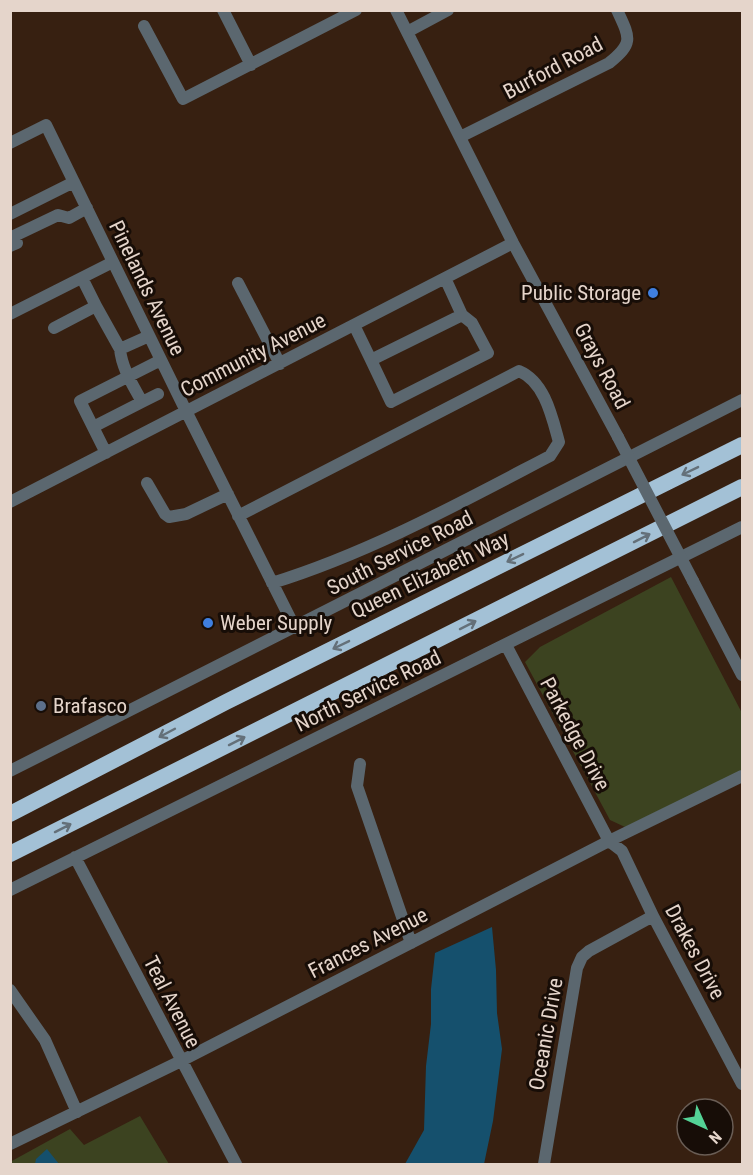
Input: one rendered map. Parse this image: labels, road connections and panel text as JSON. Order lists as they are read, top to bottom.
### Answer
{
  "streets": {
    "highway": ["Queen Elizabeth Way"],
    "street": [
      "Burford Road",
      "Pinelands Avenue",
      "Community Avenue",
      "Grays Road",
      "South Service Road",
      "North Service Road",
      "Parkedge Drive",
      "Frances Avenue",
      "Drakes Drive",
      "Teal Avenue",
      "Oceanic Drive"
    ]
  },
  "crossings": [
    ["Burford Road", "Grays Road"],
    ["Pinelands Avenue", "Community Avenue"],
    ["Pinelands Avenue", "South Service Road"],
    ["Community Avenue", "Grays Road"],
    ["North Service Road", "Parkedge Drive"],
    ["North Service Road", "Teal Avenue"],
    ["Parkedge Drive", "Frances Avenue"],
    ["Parkedge Drive", "Drakes Drive"],
    ["Frances Avenue", "Drakes Drive"],
    ["Frances Avenue", "Teal Avenue"],
    ["Drakes Drive", "Oceanic Drive"]
  ],
  "places": ["Public Storage", "Weber Supply", "Brafasco"],
  "north": "bottom right"
}
